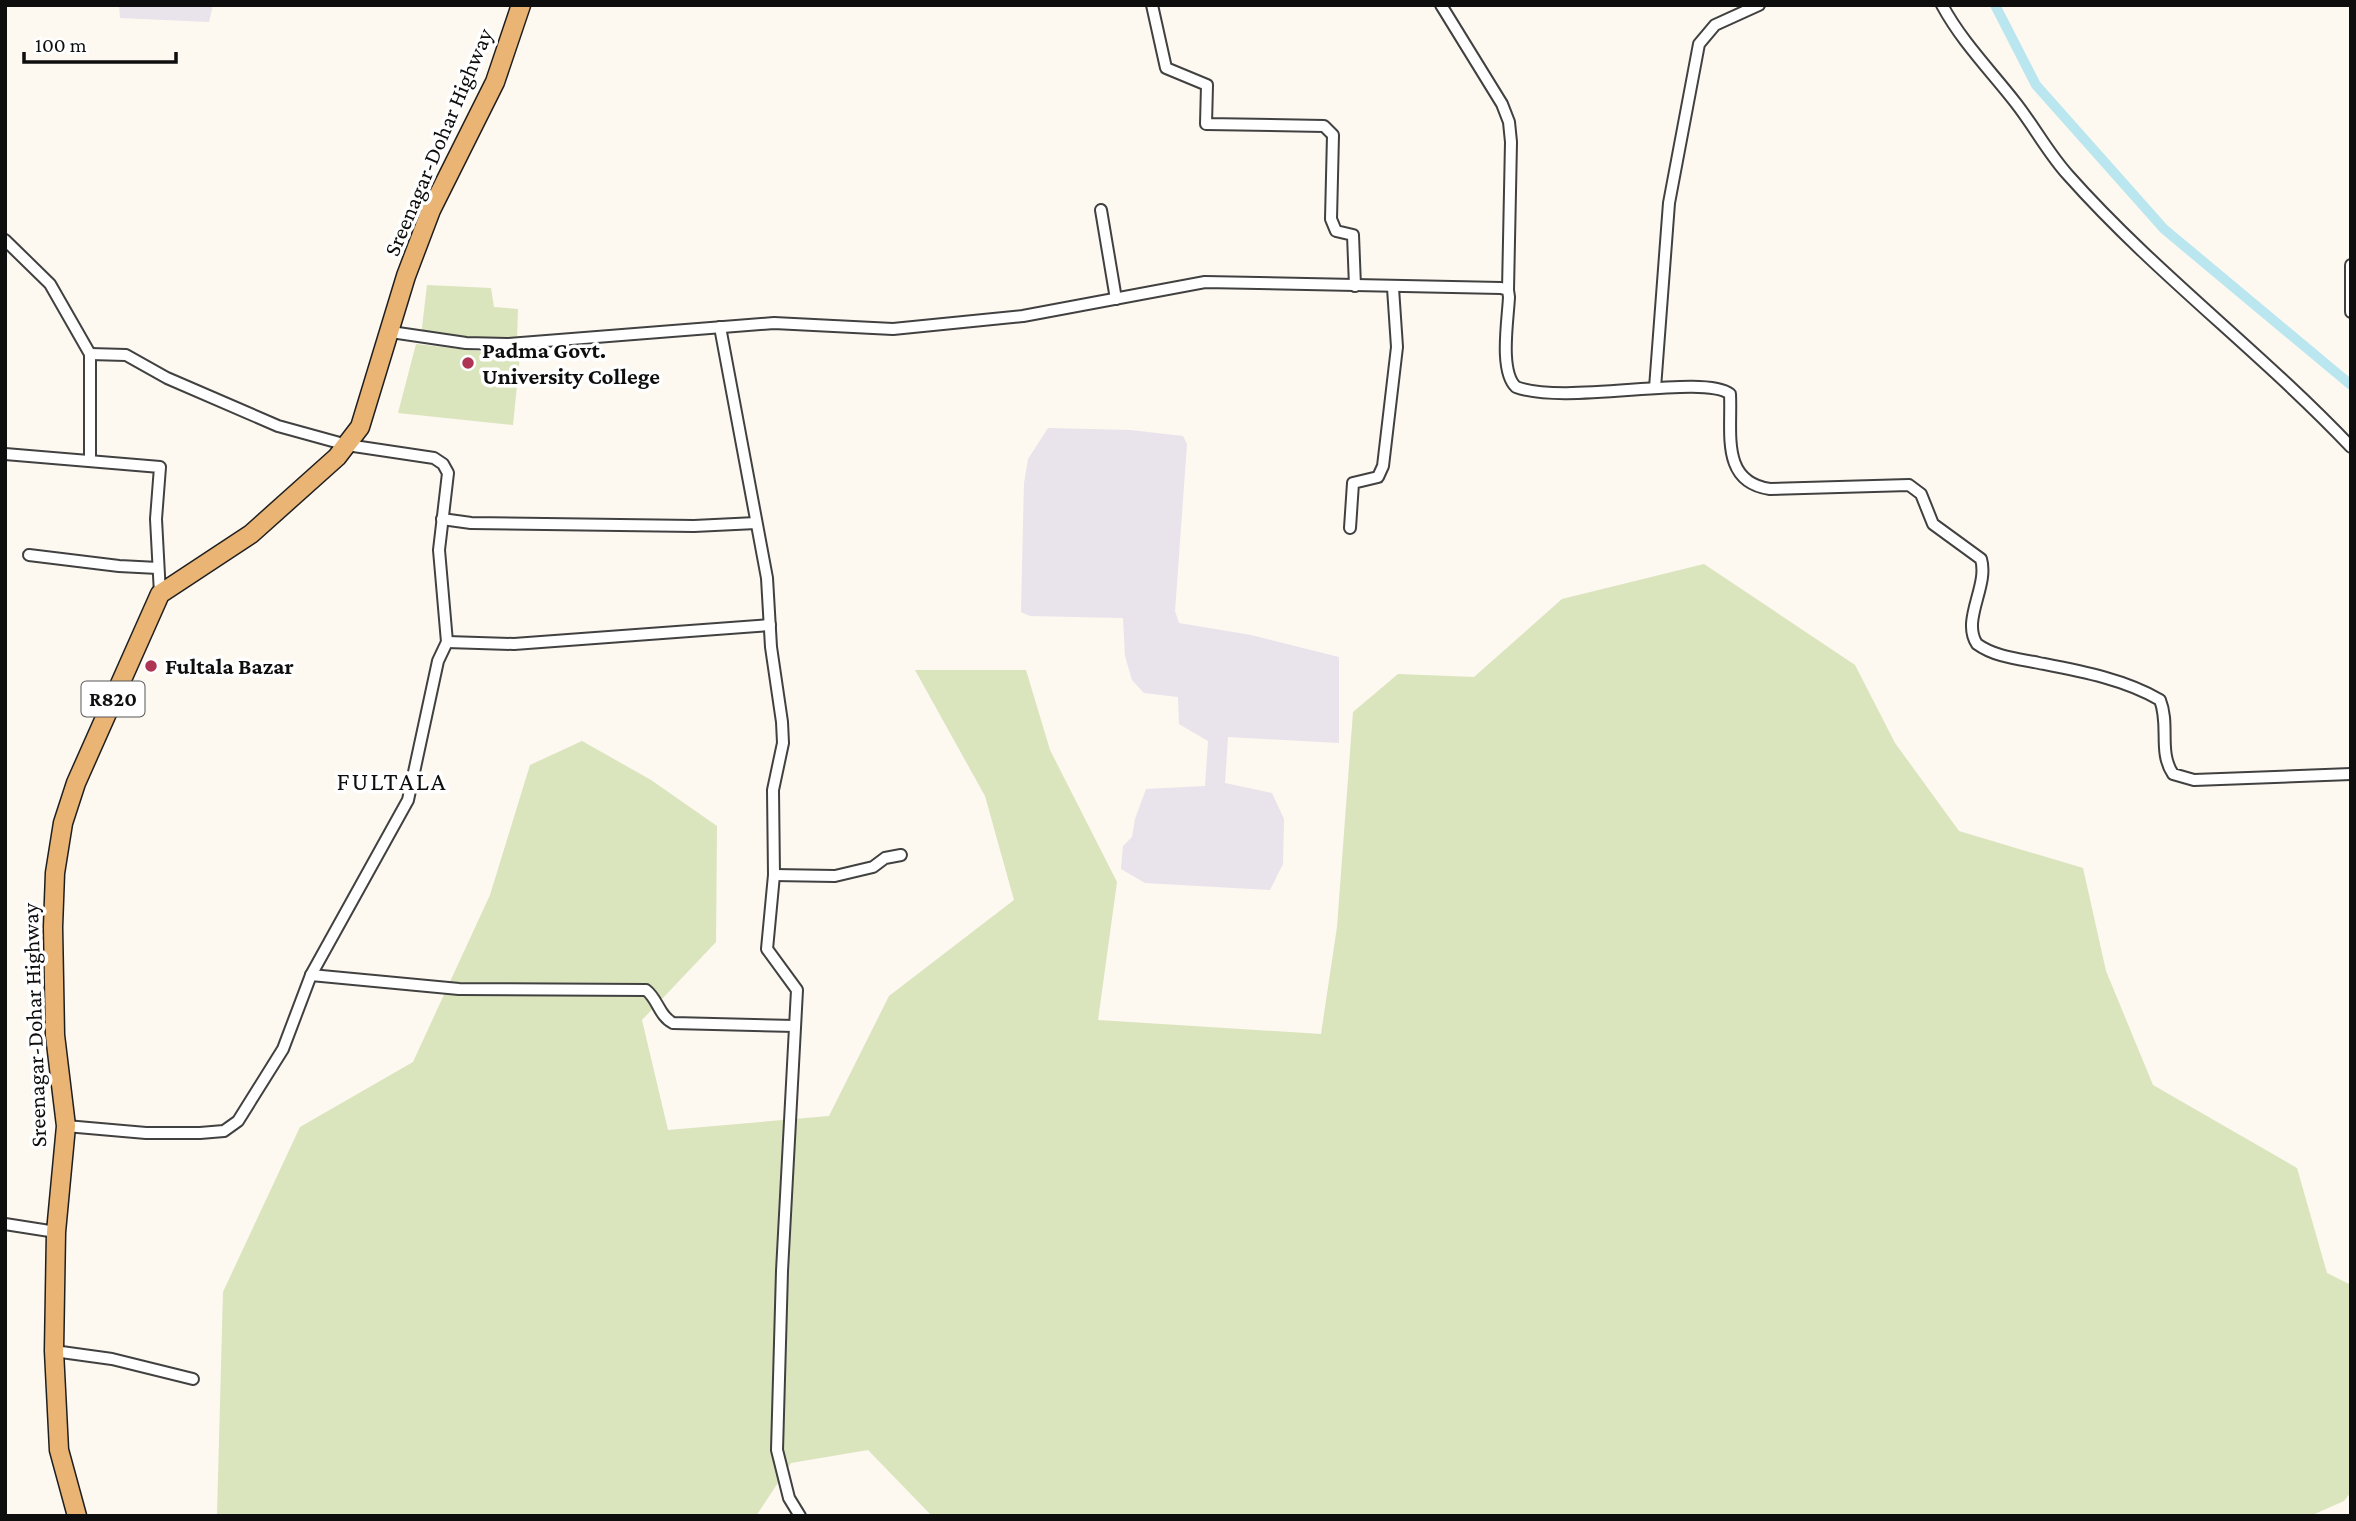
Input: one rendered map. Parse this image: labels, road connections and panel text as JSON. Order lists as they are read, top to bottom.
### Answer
{
  "streets": {
    "main road": ["Sreenagar-Dohar Highway", "R820"]
  },
  "districts": ["FULTALA"],
  "places": ["Padma Govt. University College", "Fultala Bazar"],
  "scale_bar": "100 m"
}
